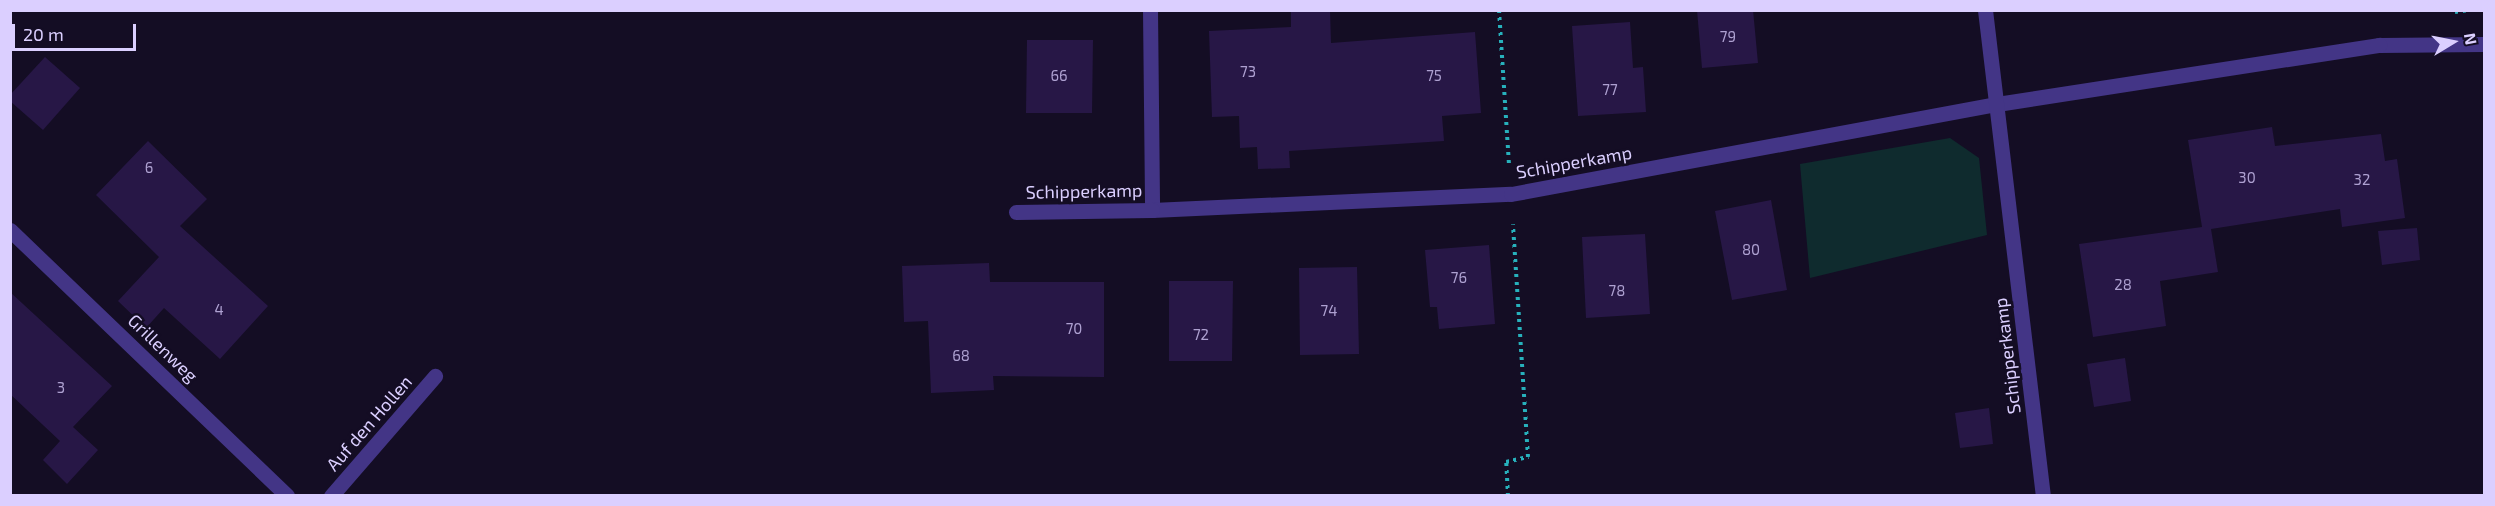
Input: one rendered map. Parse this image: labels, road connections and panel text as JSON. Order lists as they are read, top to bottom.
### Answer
{
  "streets": {
    "street": ["Schipperkamp", "Grillenweg", "Auf den Hollen"]
  },
  "house_numbers": [
    "79",
    "73",
    "66",
    "75",
    "77",
    "6",
    "30",
    "32",
    "80",
    "76",
    "28",
    "78",
    "4",
    "74",
    "70",
    "72",
    "68",
    "3"
  ],
  "scale_bar": "20 m",
  "north": "right"
}
